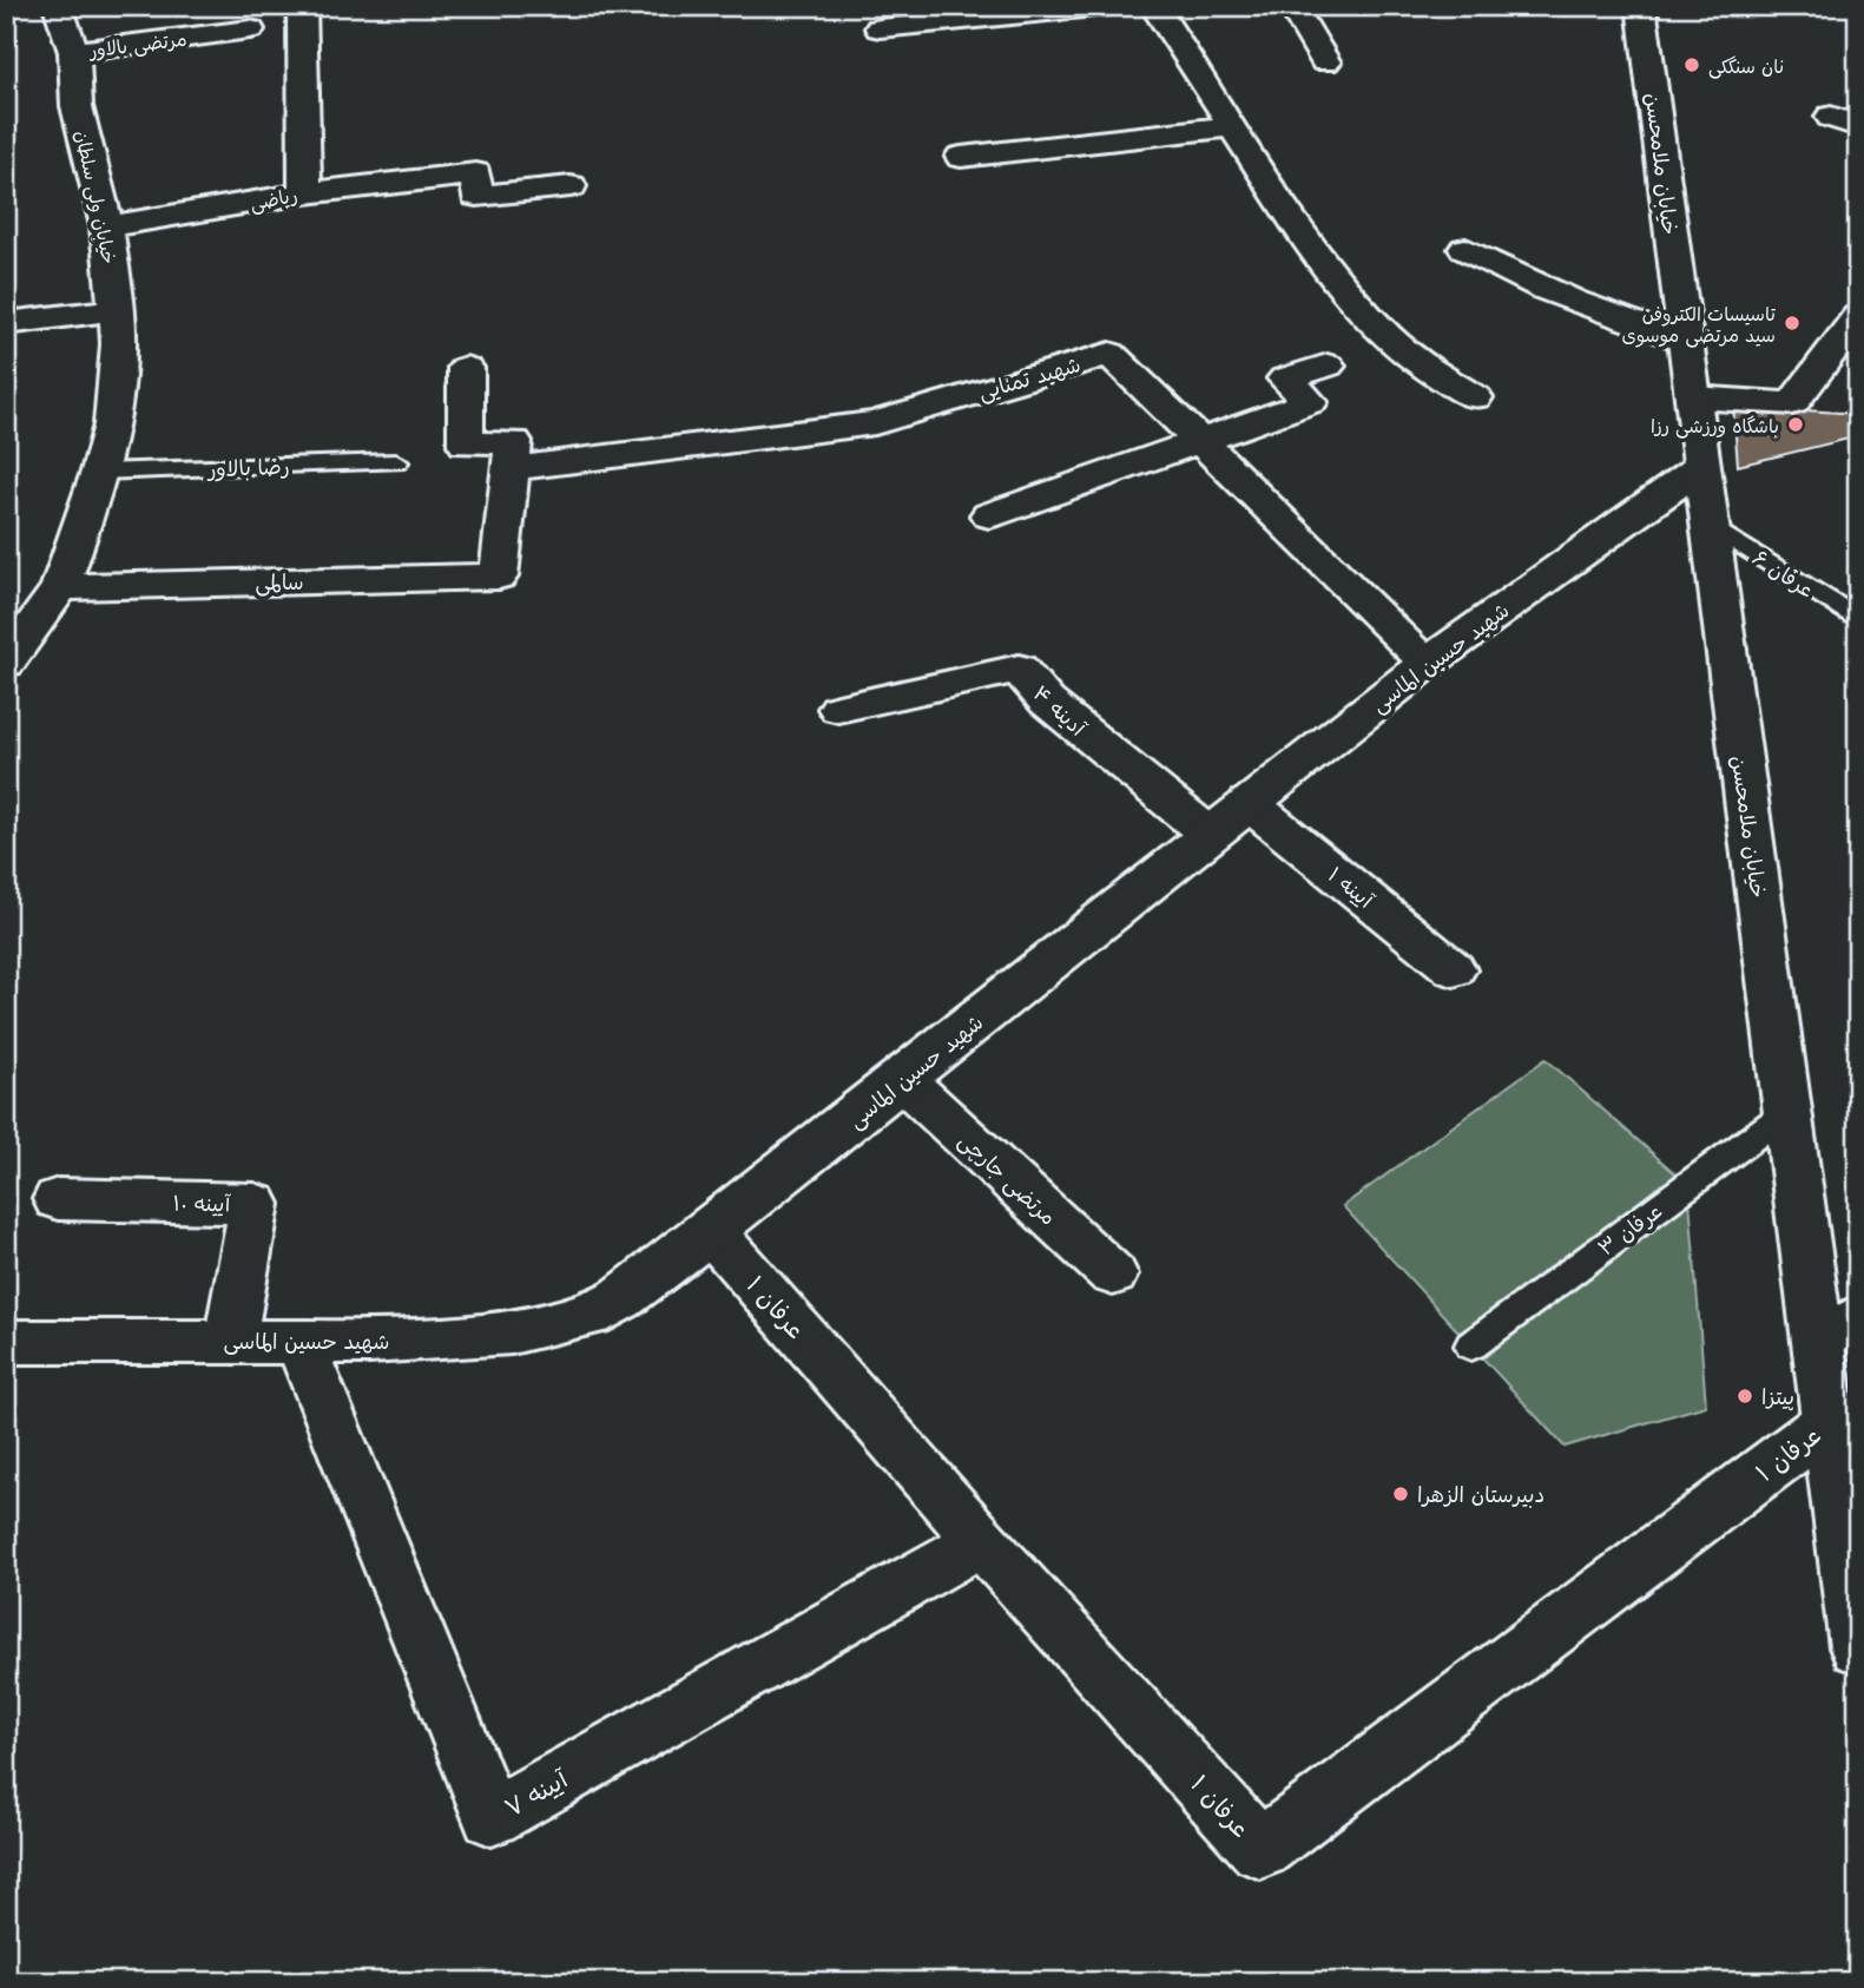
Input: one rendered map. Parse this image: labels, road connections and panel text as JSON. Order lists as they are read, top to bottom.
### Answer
{
  "streets": {
    "street": [
      "مرتضی بالاور",
      "خیابان ملامحسن",
      "خیابان ولی سلطان",
      "ریاضی",
      "شهید تمنایی",
      "سالمی",
      "شهید حسین الماسی",
      "آدینه ۴",
      "آیینه ۱",
      "مرتضی جارچی",
      "آیینه ۱۰",
      "عرفان ۱",
      "آیینه ۷"
    ],
    "lane": ["رضا بالاور", "عرفان ۶", "عرفان ۳"]
  },
  "crossings": [
    ["مرتضی بالاور", "خیابان ولی سلطان"],
    ["خیابان ملامحسن", "عرفان ۶"],
    ["خیابان ملامحسن", "شهید حسین الماسی"],
    ["خیابان ملامحسن", "عرفان ۳"],
    ["خیابان ملامحسن", "عرفان ۱"],
    ["خیابان ولی سلطان", "ریاضی"],
    ["خیابان ولی سلطان", "رضا بالاور"],
    ["خیابان ولی سلطان", "سالمی"],
    ["شهید تمنایی", "سالمی"],
    ["شهید تمنایی", "شهید حسین الماسی"],
    ["شهید حسین الماسی", "آدینه ۴"],
    ["شهید حسین الماسی", "آیینه ۱"],
    ["شهید حسین الماسی", "مرتضی جارچی"],
    ["شهید حسین الماسی", "آیینه ۱۰"],
    ["شهید حسین الماسی", "عرفان ۱"],
    ["شهید حسین الماسی", "آیینه ۷"],
    ["عرفان ۱", "آیینه ۷"]
  ],
  "places": [
    "نان سنگکی",
    "تاسیسات الکتروفن سید مرتضی موسوی",
    "باشگاه ورزشی رزا",
    "پیتزا",
    "دبیرستان الزهرا"
  ]
}
